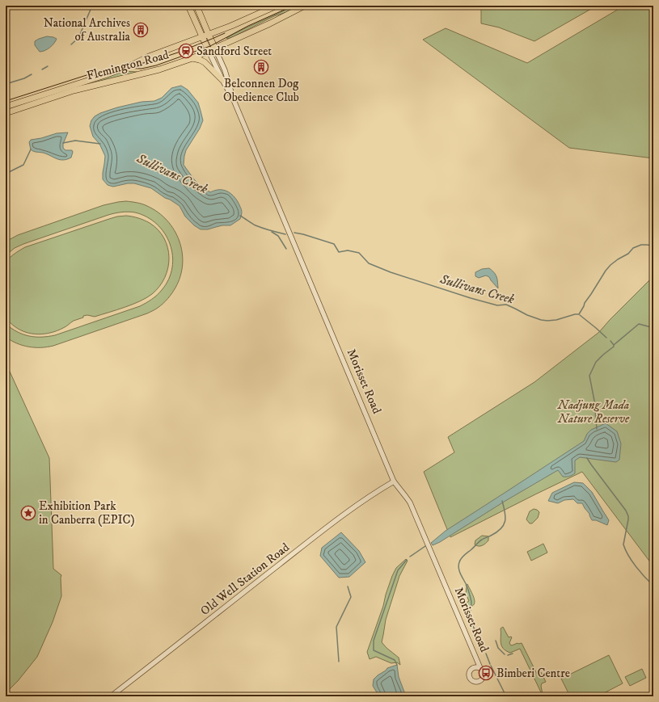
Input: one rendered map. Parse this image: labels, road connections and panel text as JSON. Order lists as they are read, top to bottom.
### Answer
{
  "streets": {
    "main road": ["Flemington Road", "Morisset Road"],
    "street": ["Old Well Station Road"]
  },
  "crossings": [
    ["Flemington Road", "Morisset Road"],
    ["Morisset Road", "Old Well Station Road"]
  ],
  "water": ["Sullivans Creek"],
  "parks": ["Nadjung Mada Nature Reserve"],
  "places": {
    "building": ["National Archives of Australia", "Belconnen Dog Obedience Club"],
    "station": ["Sandford Street"],
    "place": ["Exhibition Park in Canberra (EPIC)"],
    "bus stop": ["Bimberi Centre"]
  }
}
